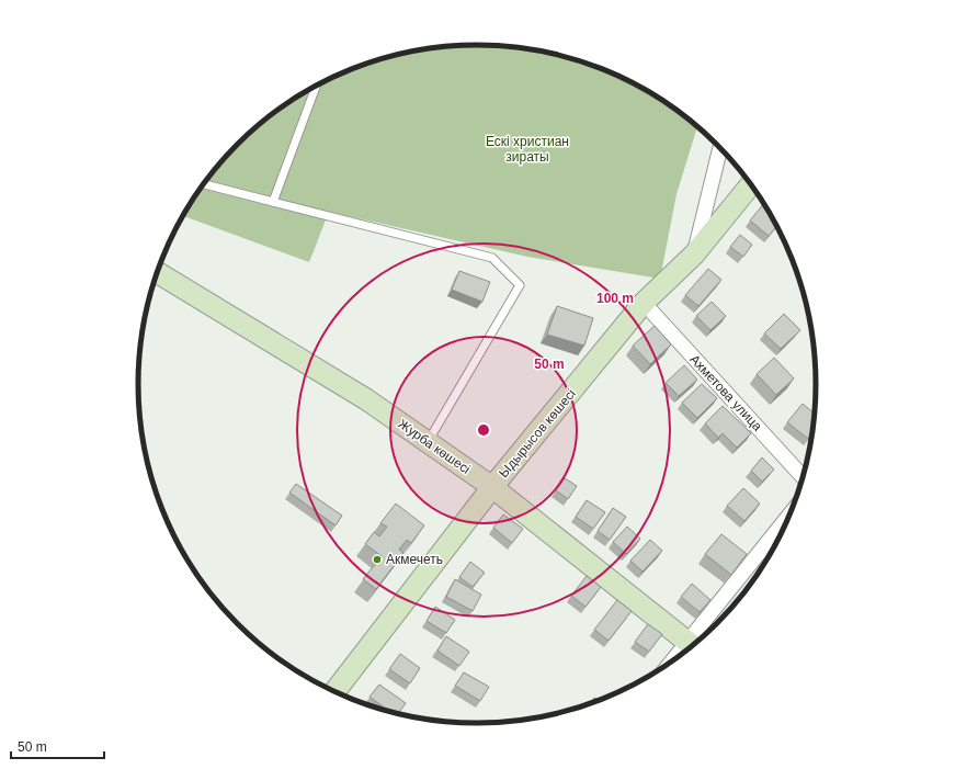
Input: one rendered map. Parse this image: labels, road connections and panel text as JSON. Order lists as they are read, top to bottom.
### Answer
{
  "streets": {
    "street": ["Ахметова улица", "Ыдырысов көшесі", "Журба көшесі"]
  },
  "crossings": [
    ["Ахметова улица", "Ыдырысов көшесі"],
    ["Ыдырысов көшесі", "Журба көшесі"]
  ],
  "parks": ["Ескі христиан зираты"],
  "places": ["Акмечеть"],
  "scale_bar": "50 m",
  "rings": ["100 m", "50 m"]
}
